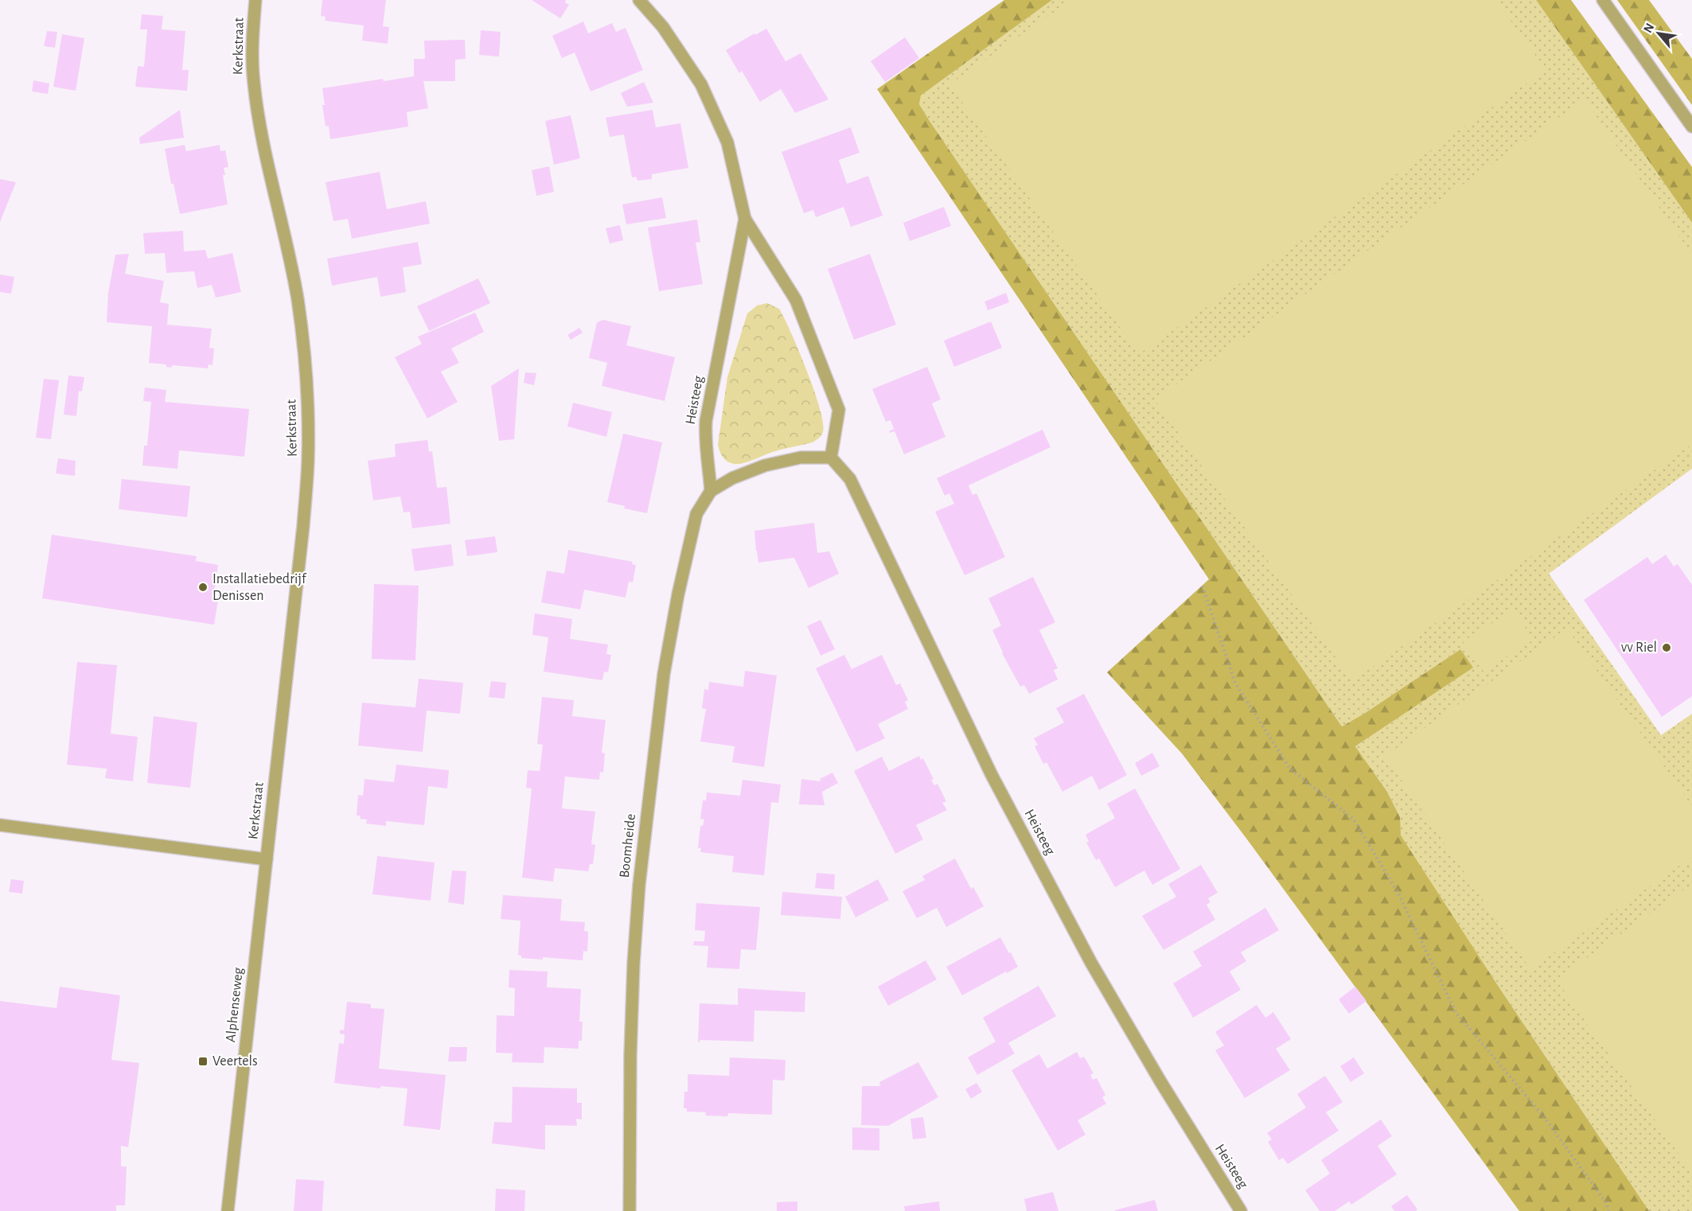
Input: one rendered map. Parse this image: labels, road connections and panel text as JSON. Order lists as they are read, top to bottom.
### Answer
{
  "streets": {
    "street": [
      "Kerkstraat",
      "Heisteeg",
      "Boomheide",
      "Alphenseweg"
    ]
  },
  "crossings": [
    ["Kerkstraat", "Alphenseweg"],
    ["Heisteeg", "Boomheide"]
  ],
  "places": {
    "other": ["Installatiebedrijf Denissen", "vv Riel"],
    "transit": ["Veertels"]
  },
  "north": "top left"
}
